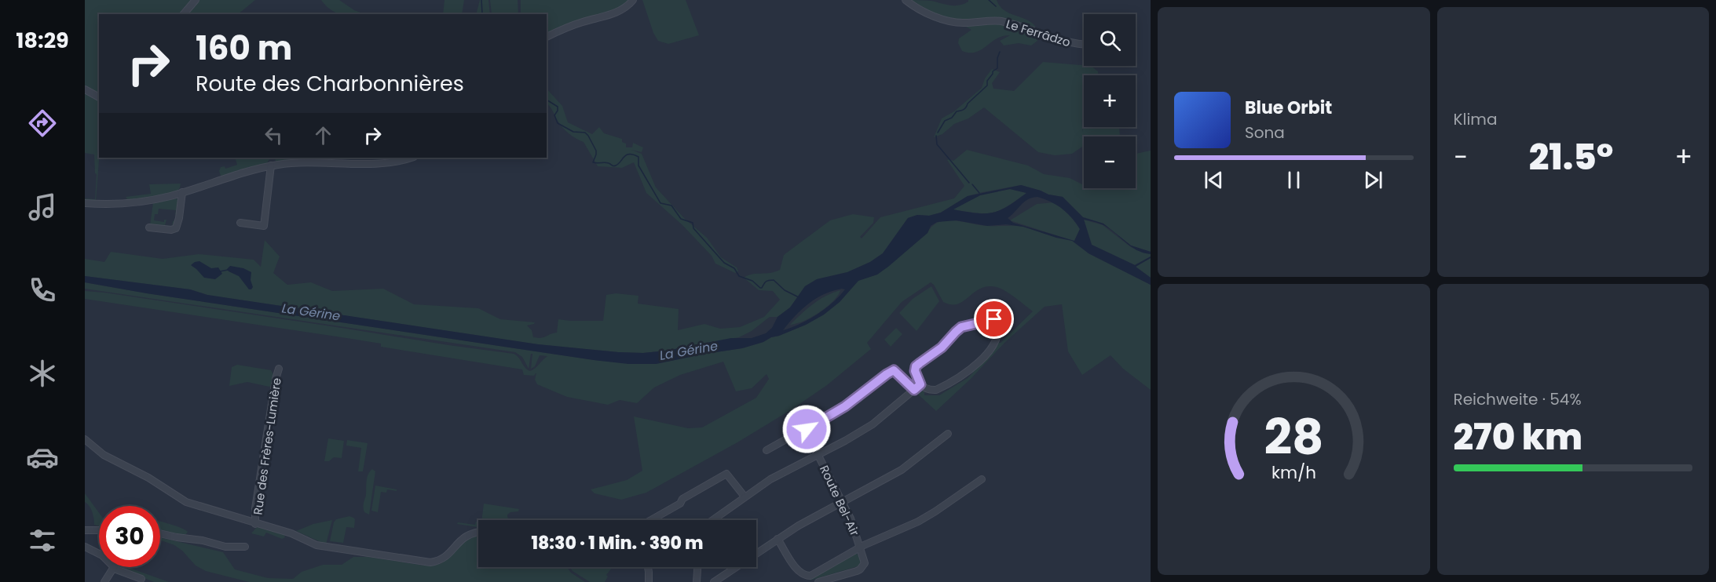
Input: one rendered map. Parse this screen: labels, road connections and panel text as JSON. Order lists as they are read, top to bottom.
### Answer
{
  "streets": {
    "street": ["Le Ferrâdzo", "Rue des Frères-Lumière", "Route Bel-Air"]
  },
  "water": ["La Gérine"],
  "page": {
    "tabs": "18:29",
    "tile": [
      "Klima",
      ["Reichweite · 54%", "270 km"]
    ],
    "map_buttons": ["+", "−"],
    "turn": ["160 m", "Route des Charbonnières"],
    "song": ["Blue Orbit", "Sona"],
    "heat": ["−", "21.5°", "+"],
    "limit": "30",
    "trip": "18:30 · 1 Min. · 390 m",
    "gauge": ["28", "km/h"]
  }
}
